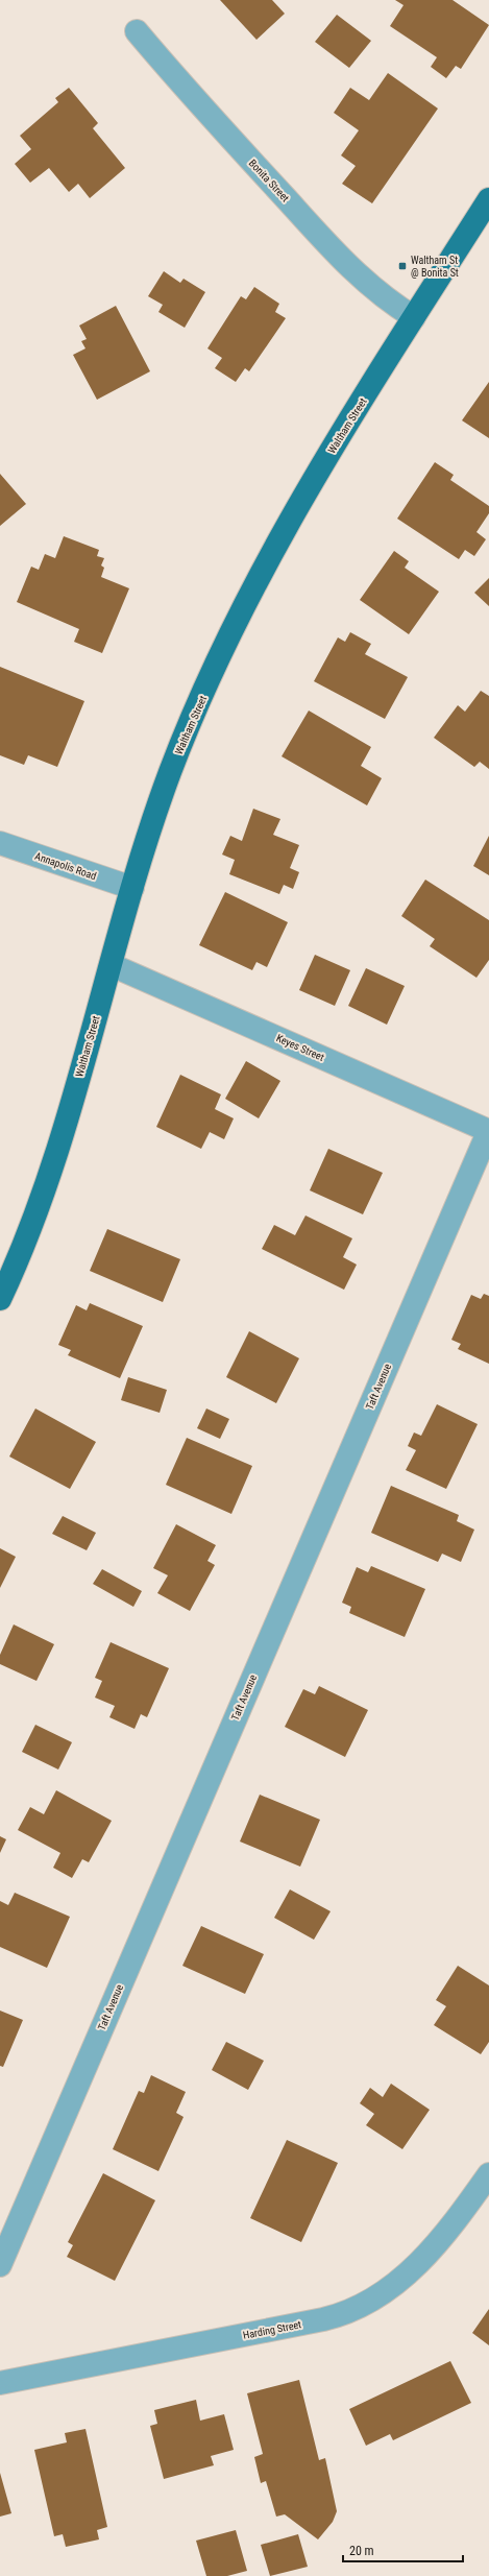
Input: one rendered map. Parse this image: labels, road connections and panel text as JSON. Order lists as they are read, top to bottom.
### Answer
{
  "streets": {
    "main road": ["Waltham Street"],
    "street": [
      "Bonita Street",
      "Annapolis Road",
      "Keyes Street",
      "Taft Avenue",
      "Harding Street"
    ]
  },
  "crossings": [
    ["Bonita Street", "Waltham Street"],
    ["Waltham Street", "Annapolis Road"],
    ["Waltham Street", "Keyes Street"],
    ["Keyes Street", "Taft Avenue"]
  ],
  "places": {
    "transit": ["Waltham St @ Bonita St"]
  },
  "scale_bar": "20 m"
}
